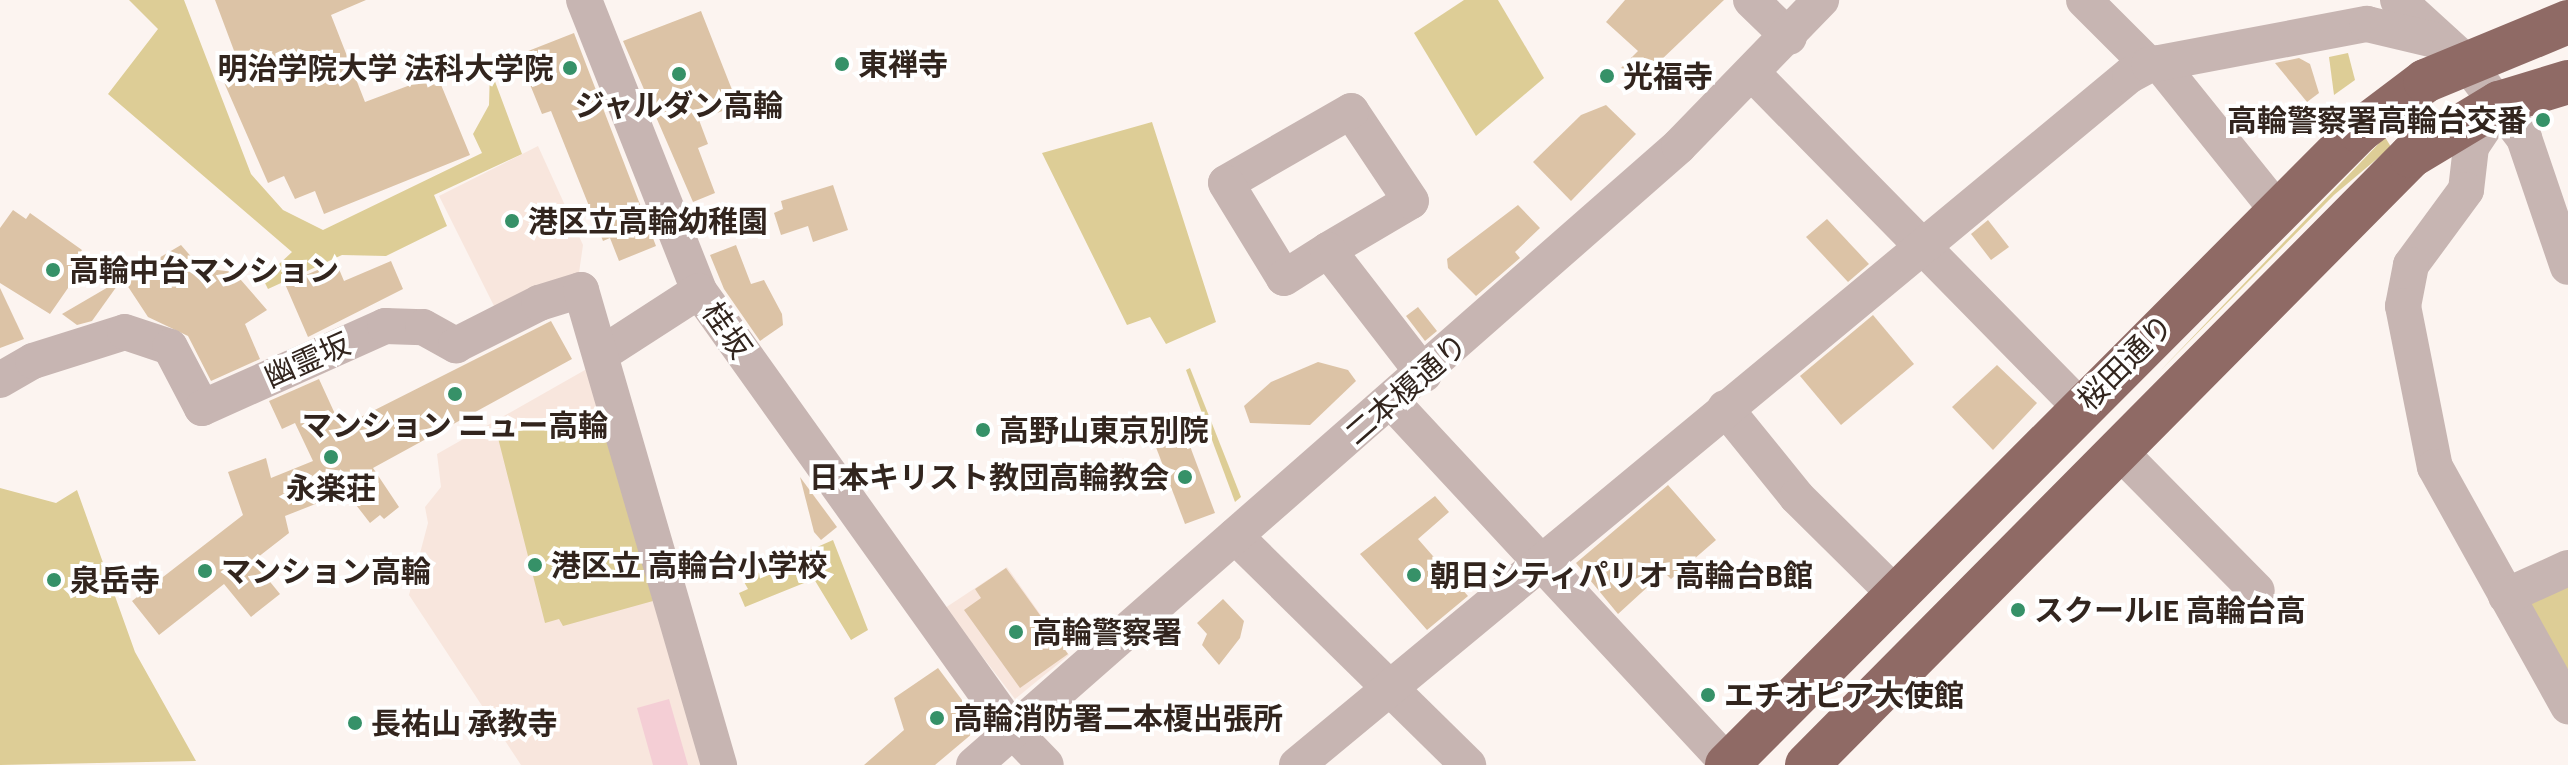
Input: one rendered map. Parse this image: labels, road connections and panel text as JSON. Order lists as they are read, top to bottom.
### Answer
{
  "streets": {
    "highway": ["桜田通り"],
    "street": ["桂坂", "幽霊坂", "二本榎通り"]
  },
  "crossings": [
    ["桂坂", "二本榎通り"]
  ],
  "places": [
    "東禅寺",
    "明治学院大学 法科大学院",
    "ジャルダン高輪",
    "光福寺",
    "高輪警察署高輪台交番",
    "港区立高輪幼稚園",
    "高輪中台マンション",
    "マンション ニュー高輪",
    "高野山東京別院",
    "永楽荘",
    "日本キリスト教団高輪教会",
    "港区立 高輪台小学校",
    "マンション高輪",
    "朝日シティパリオ 高輪台B館",
    "泉岳寺",
    "スクールIE 高輪台高",
    "高輪警察署",
    "エチオピア大使館",
    "高輪消防署二本榎出張所",
    "長祐山 承教寺"
  ]
}
